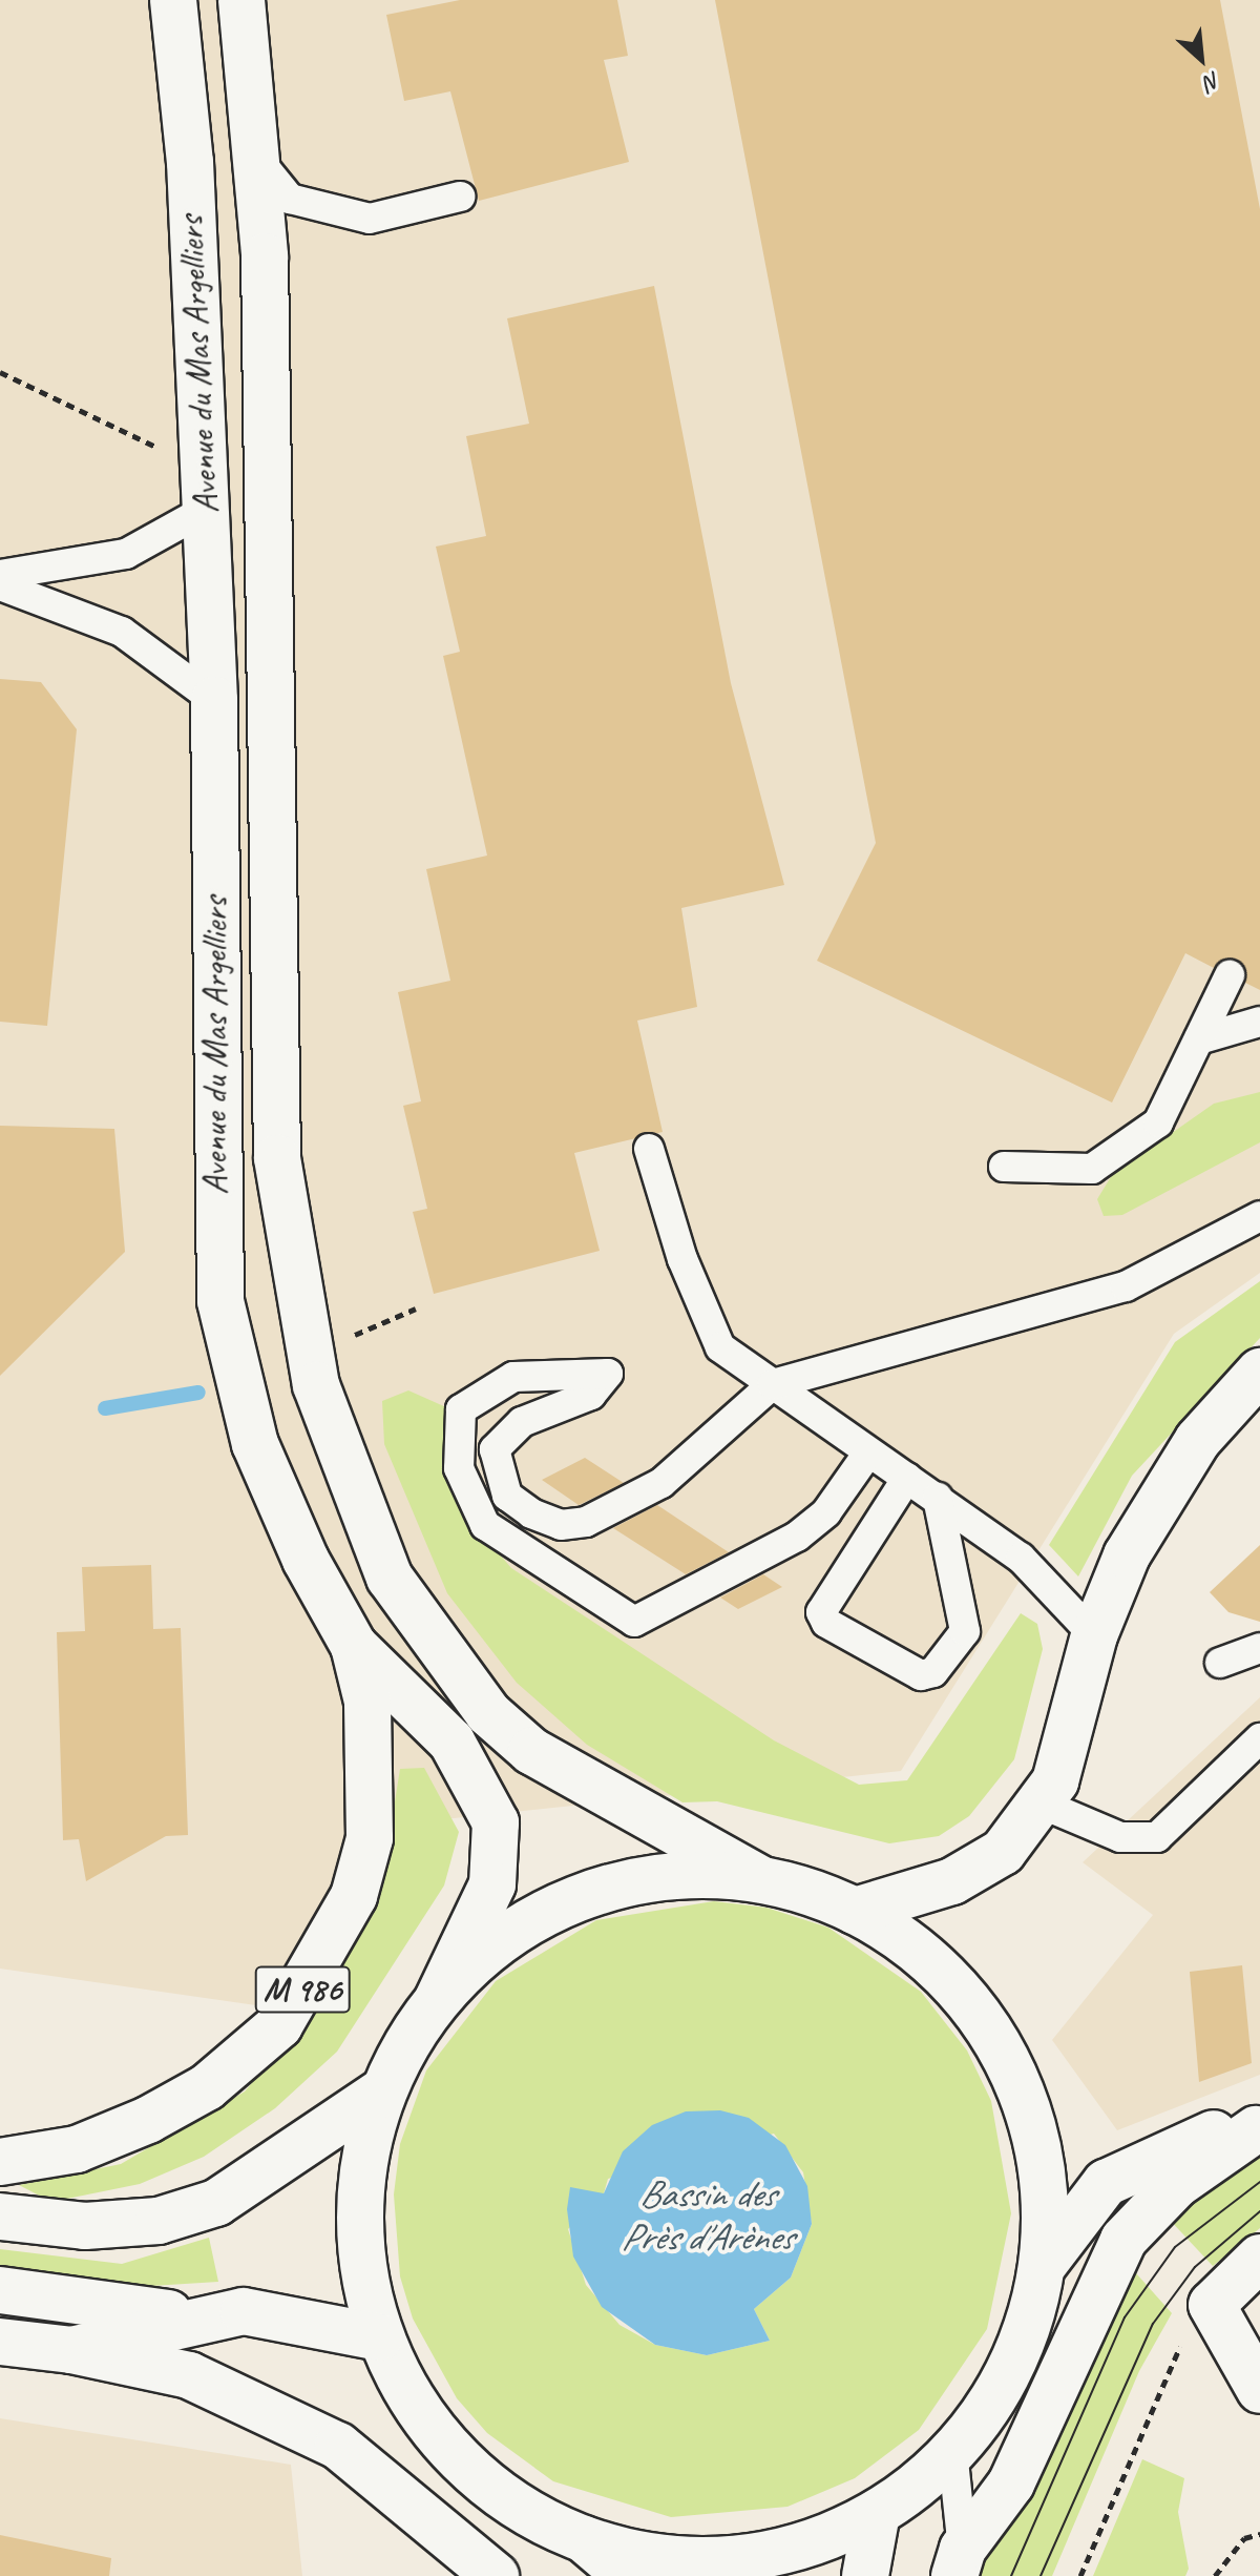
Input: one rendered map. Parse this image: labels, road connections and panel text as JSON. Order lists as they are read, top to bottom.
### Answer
{
  "streets": {
    "main road": ["Avenue du Mas Argelliers", "M 986"]
  },
  "crossings": [
    ["Avenue du Mas Argelliers", "M 986"]
  ],
  "water": ["Bassin des Près d'Arènes"],
  "north": "bottom right"
}
